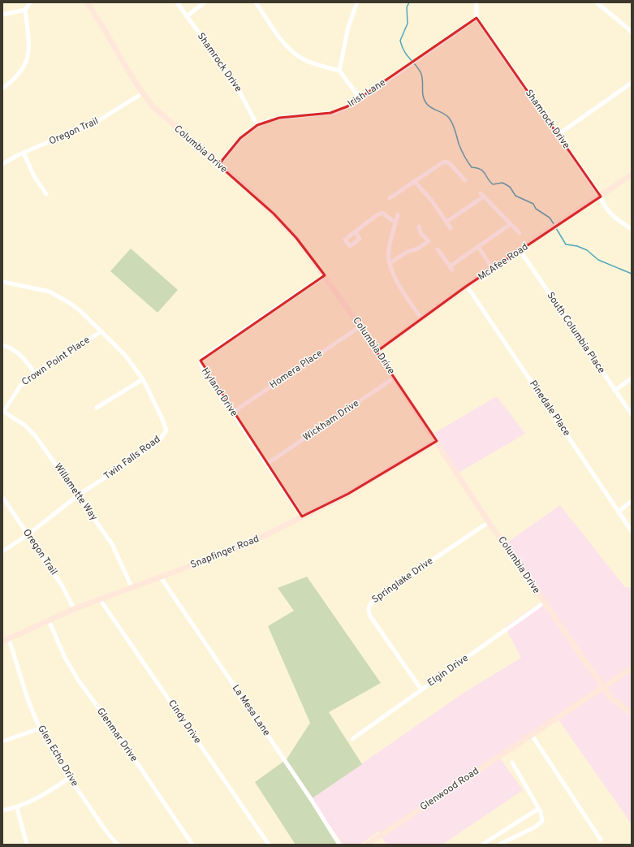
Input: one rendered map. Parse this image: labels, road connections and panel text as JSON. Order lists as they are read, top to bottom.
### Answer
{
  "streets": {
    "main road": [
      "Columbia Drive",
      "McAfee Road",
      "Snapfinger Road",
      "Glenwood Road"
    ],
    "street": [
      "Shamrock Drive",
      "Irish Lane",
      "Oregon Trail",
      "South Columbia Place",
      "Crown Point Place",
      "Homera Place",
      "Hyland Drive",
      "Pinedale Place",
      "Wickham Drive",
      "Twin Falls Road",
      "Willamette Way",
      "Springlake Drive",
      "Elgin Drive",
      "La Mesa Lane",
      "Cindy Drive",
      "Glenmar Drive",
      "Glen Echo Drive"
    ]
  },
  "crossings": [
    ["Shamrock Drive", "Irish Lane"],
    ["Shamrock Drive", "McAfee Road"],
    ["Irish Lane", "Columbia Drive"],
    ["Oregon Trail", "Columbia Drive"],
    ["Oregon Trail", "Twin Falls Road"],
    ["Oregon Trail", "Snapfinger Road"],
    ["Columbia Drive", "McAfee Road"],
    ["Columbia Drive", "Homera Place"],
    ["Columbia Drive", "Hyland Drive"],
    ["Columbia Drive", "Wickham Drive"],
    ["Columbia Drive", "Snapfinger Road"],
    ["Columbia Drive", "Springlake Drive"],
    ["Columbia Drive", "Elgin Drive"],
    ["Columbia Drive", "Glenwood Road"],
    ["McAfee Road", "South Columbia Place"],
    ["McAfee Road", "Pinedale Place"],
    ["Crown Point Place", "Twin Falls Road"],
    ["Crown Point Place", "Willamette Way"],
    ["Homera Place", "Hyland Drive"],
    ["Hyland Drive", "Wickham Drive"],
    ["Hyland Drive", "Snapfinger Road"],
    ["Twin Falls Road", "Willamette Way"],
    ["Willamette Way", "Snapfinger Road"],
    ["Snapfinger Road", "La Mesa Lane"],
    ["Snapfinger Road", "Cindy Drive"],
    ["Snapfinger Road", "Glenmar Drive"],
    ["Snapfinger Road", "Glen Echo Drive"],
    ["Springlake Drive", "Elgin Drive"]
  ]
}
